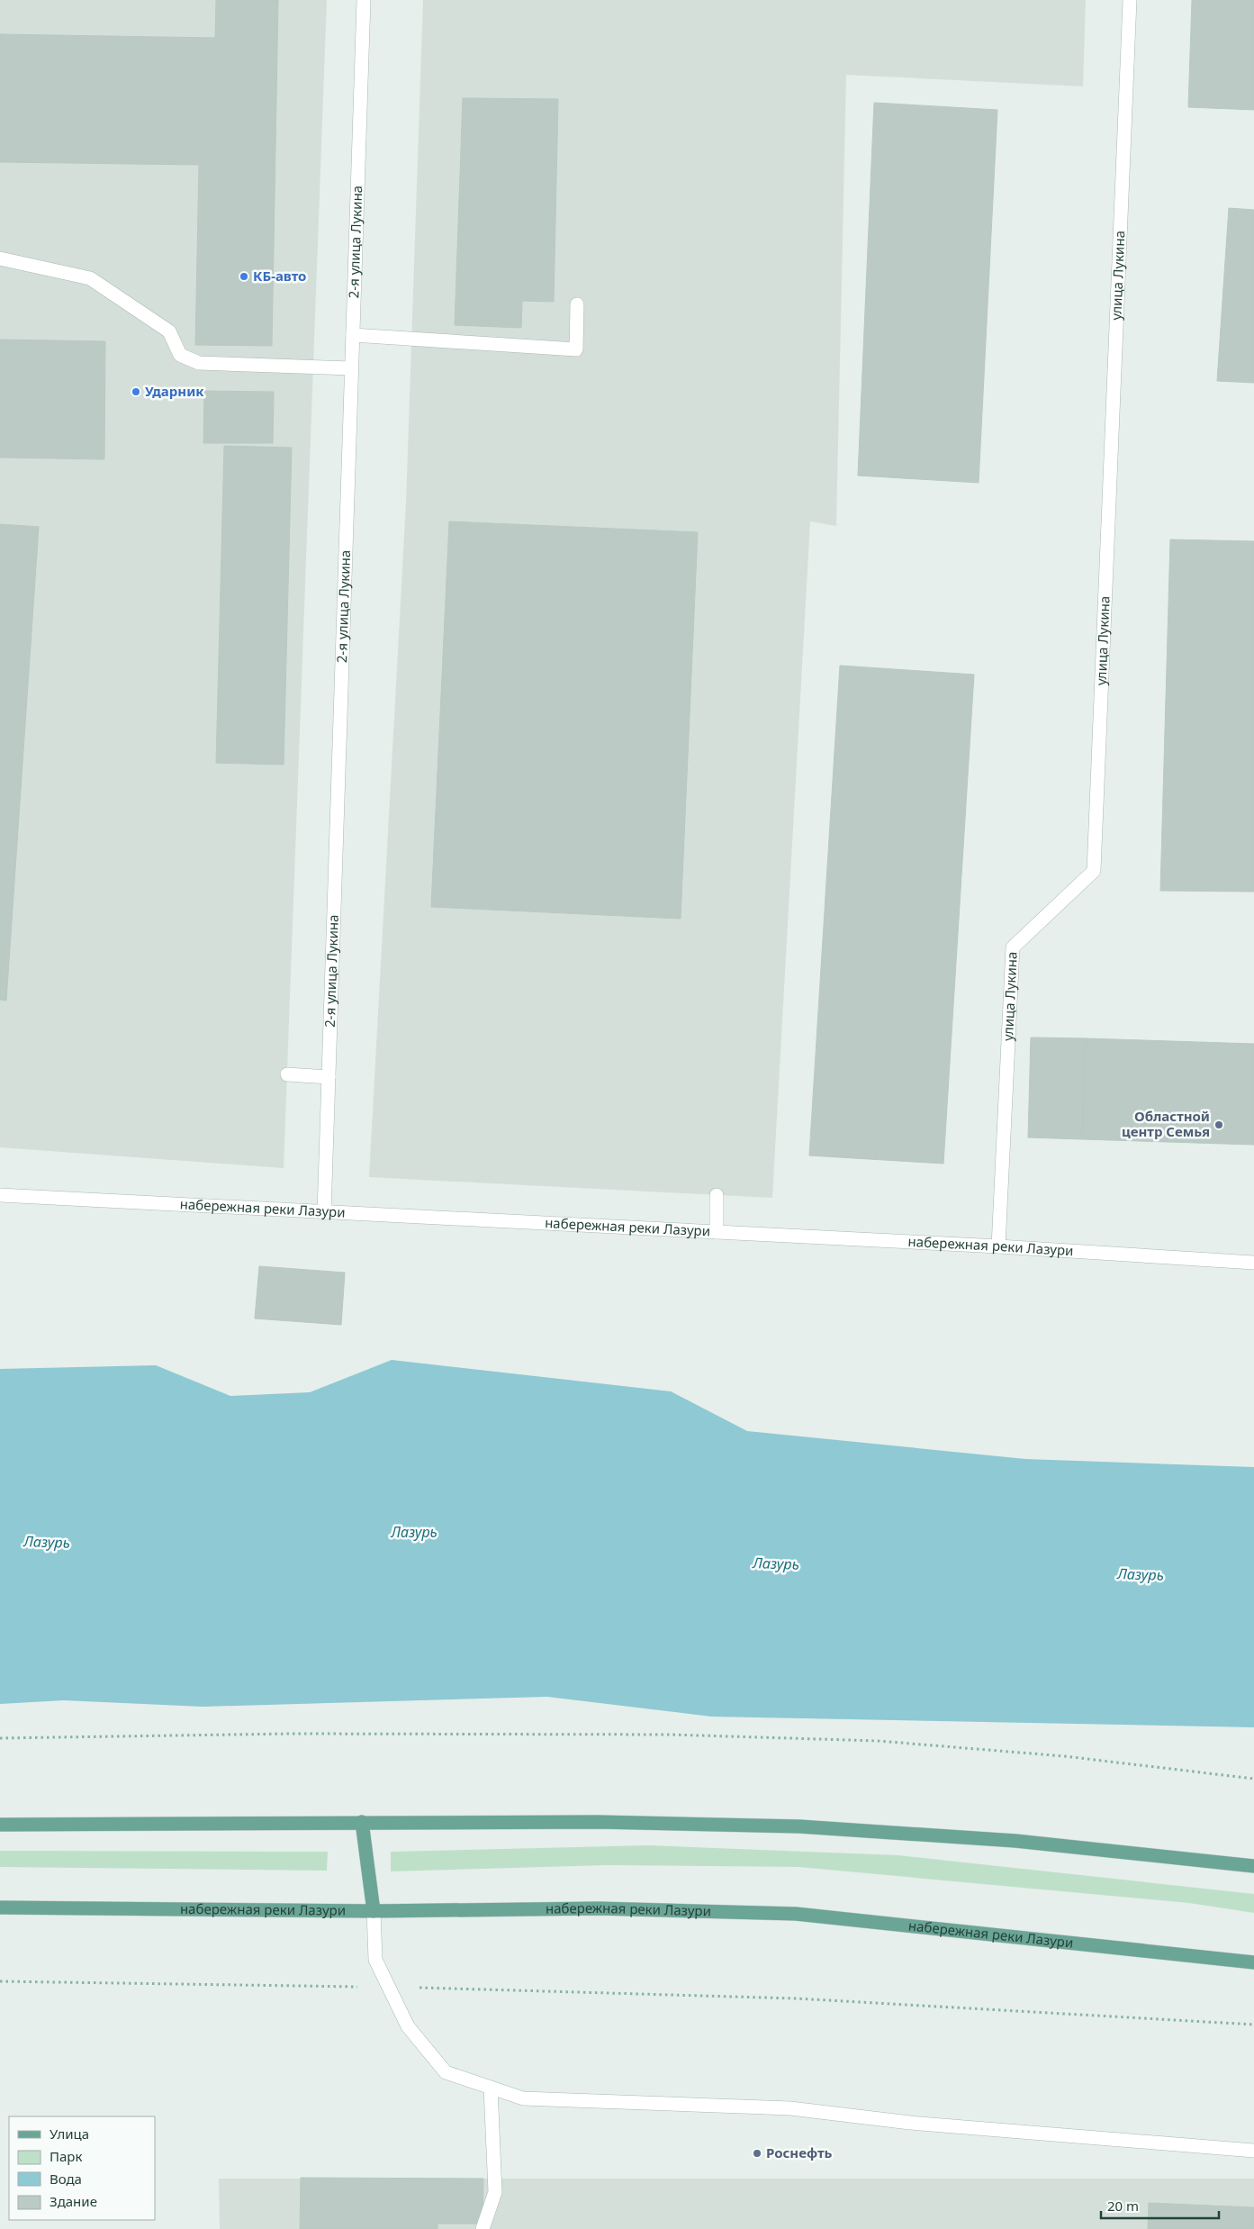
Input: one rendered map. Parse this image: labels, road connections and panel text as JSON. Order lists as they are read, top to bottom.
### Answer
{
  "streets": {
    "main road": ["набережная реки Лазури"],
    "street": ["2-я улица Лукина", "улица Лукина"]
  },
  "crossings": [
    ["2-я улица Лукина", "набережная реки Лазури"],
    ["улица Лукина", "набережная реки Лазури"]
  ],
  "water": ["Лазурь"],
  "places": [
    "КБ-авто",
    "Ударник",
    "Областной центр Семья",
    "Роснефть"
  ],
  "legend": [
    "Улица",
    "Парк",
    "Вода",
    "Здание"
  ],
  "scale_bar": "20 m"
}
